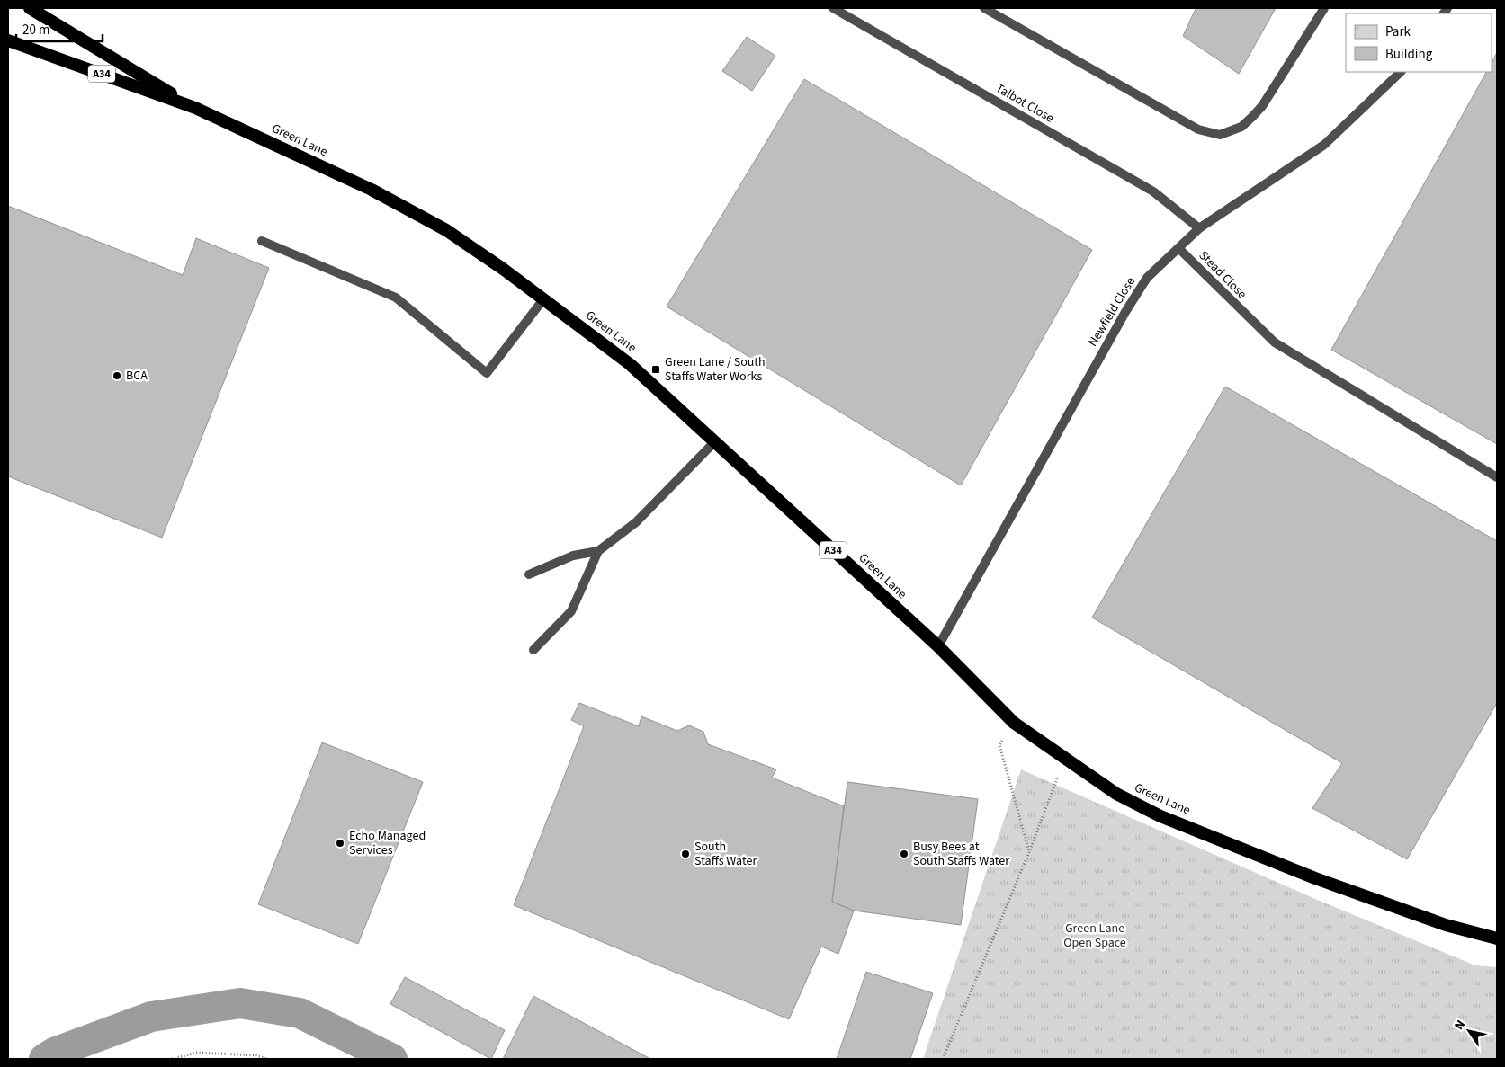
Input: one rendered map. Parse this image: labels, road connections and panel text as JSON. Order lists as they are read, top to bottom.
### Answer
{
  "streets": {
    "highway": ["A34", "Green Lane"],
    "lane": ["Talbot Close", "Stead Close", "Newfield Close"]
  },
  "crossings": [
    ["Talbot Close", "Newfield Close"],
    ["Green Lane", "Newfield Close"],
    ["Stead Close", "Newfield Close"]
  ],
  "parks": ["Green Lane Open Space"],
  "places": {
    "transit": ["Green Lane / South Staffs Water Works"],
    "other": [
      "BCA",
      "Echo Managed Services",
      "South Staffs Water",
      "Busy Bees at South Staffs Water"
    ]
  },
  "legend": ["Park", "Building"],
  "scale_bar": "20 m",
  "north": "top left"
}
